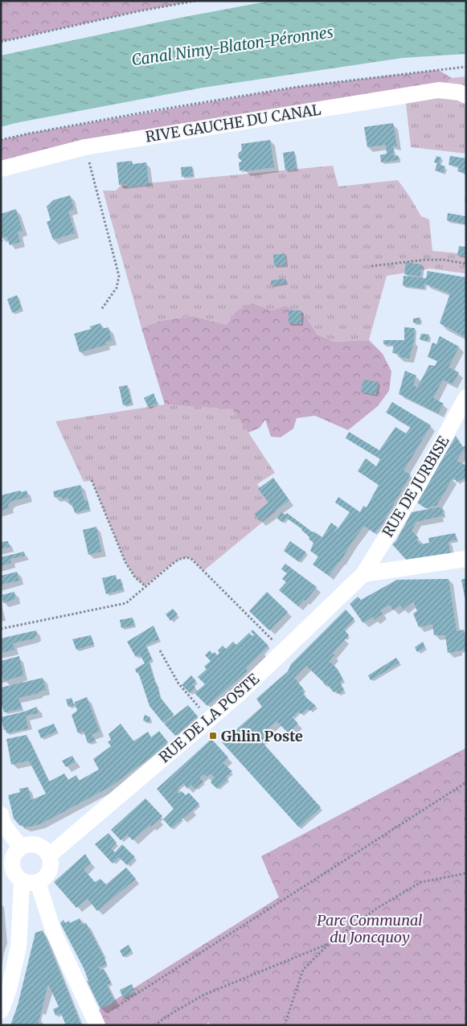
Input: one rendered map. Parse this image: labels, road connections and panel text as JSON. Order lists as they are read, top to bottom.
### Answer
{
  "streets": {
    "street": ["RIVE GAUCHE DU CANAL", "RUE DE JURBISE", "RUE DE LA POSTE"]
  },
  "crossings": [
    ["RUE DE JURBISE", "RUE DE LA POSTE"]
  ],
  "water": ["Canal Nimy-Blaton-Péronnes"],
  "parks": ["Parc Communal du Joncquoy"],
  "places": {
    "transit": ["Ghlin Poste"]
  }
}
